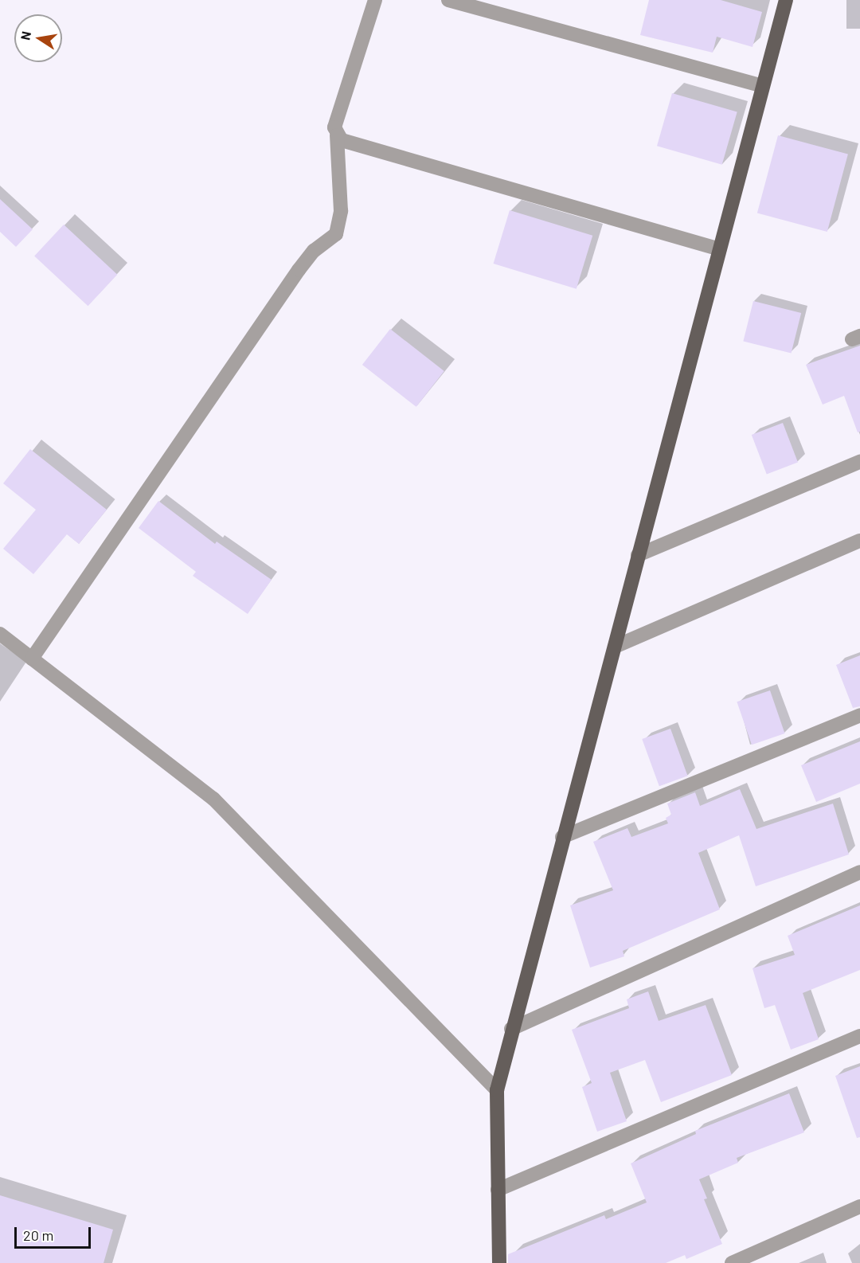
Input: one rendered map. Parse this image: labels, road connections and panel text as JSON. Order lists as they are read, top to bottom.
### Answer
{
  "scale_bar": "20 m",
  "north": "left"
}
